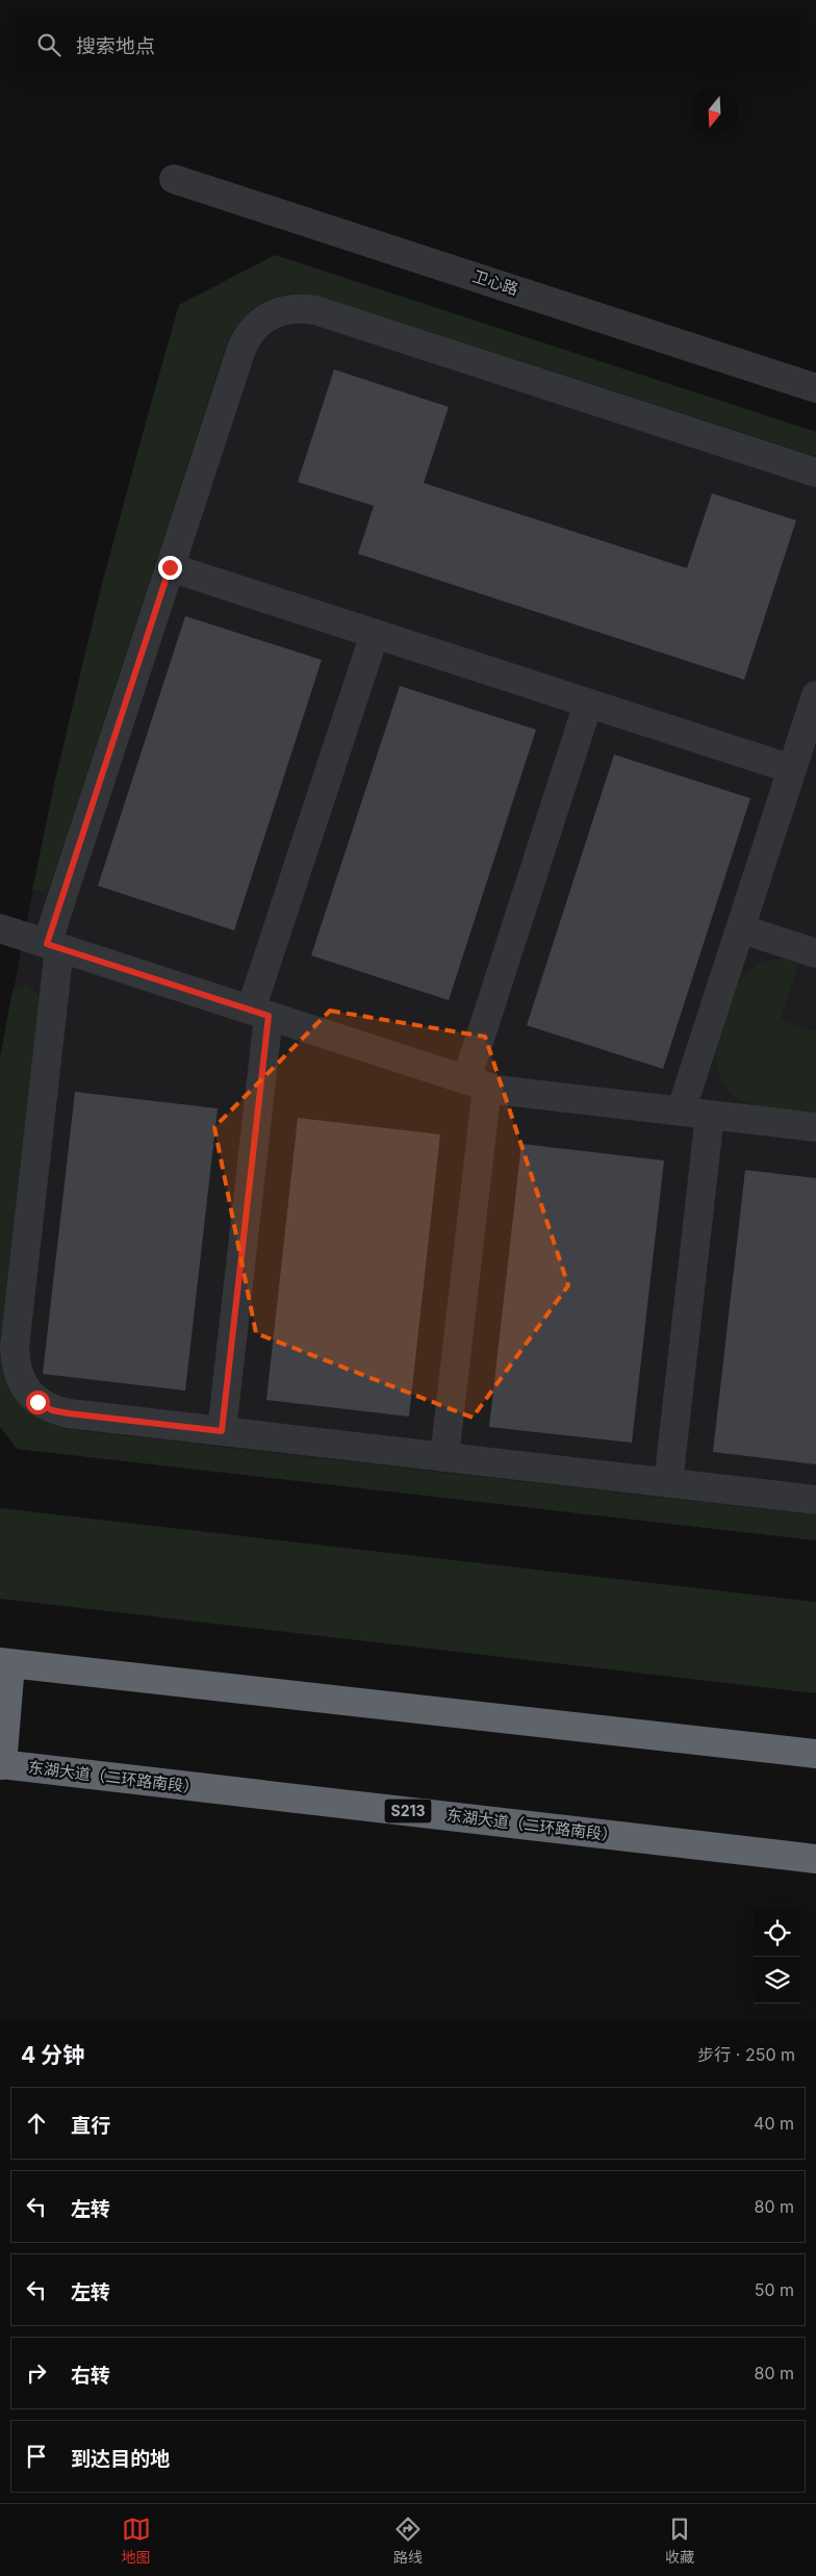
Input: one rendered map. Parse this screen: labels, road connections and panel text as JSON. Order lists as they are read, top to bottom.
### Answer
{
  "streets": {
    "highway": ["东湖大道（二环路南段）", "S213"],
    "street": ["卫心路"]
  },
  "north": "bottom",
  "page": {
    "search": "搜索地点",
    "heading": ["4 分钟", "步行 · 250 m"],
    "list": [
      ["直行", "40 m"],
      ["左转", "80 m"],
      ["左转", "50 m"],
      ["右转", "80 m"],
      "到达目的地"
    ],
    "nav": ["地图", "路线", "收藏"]
  }
}
